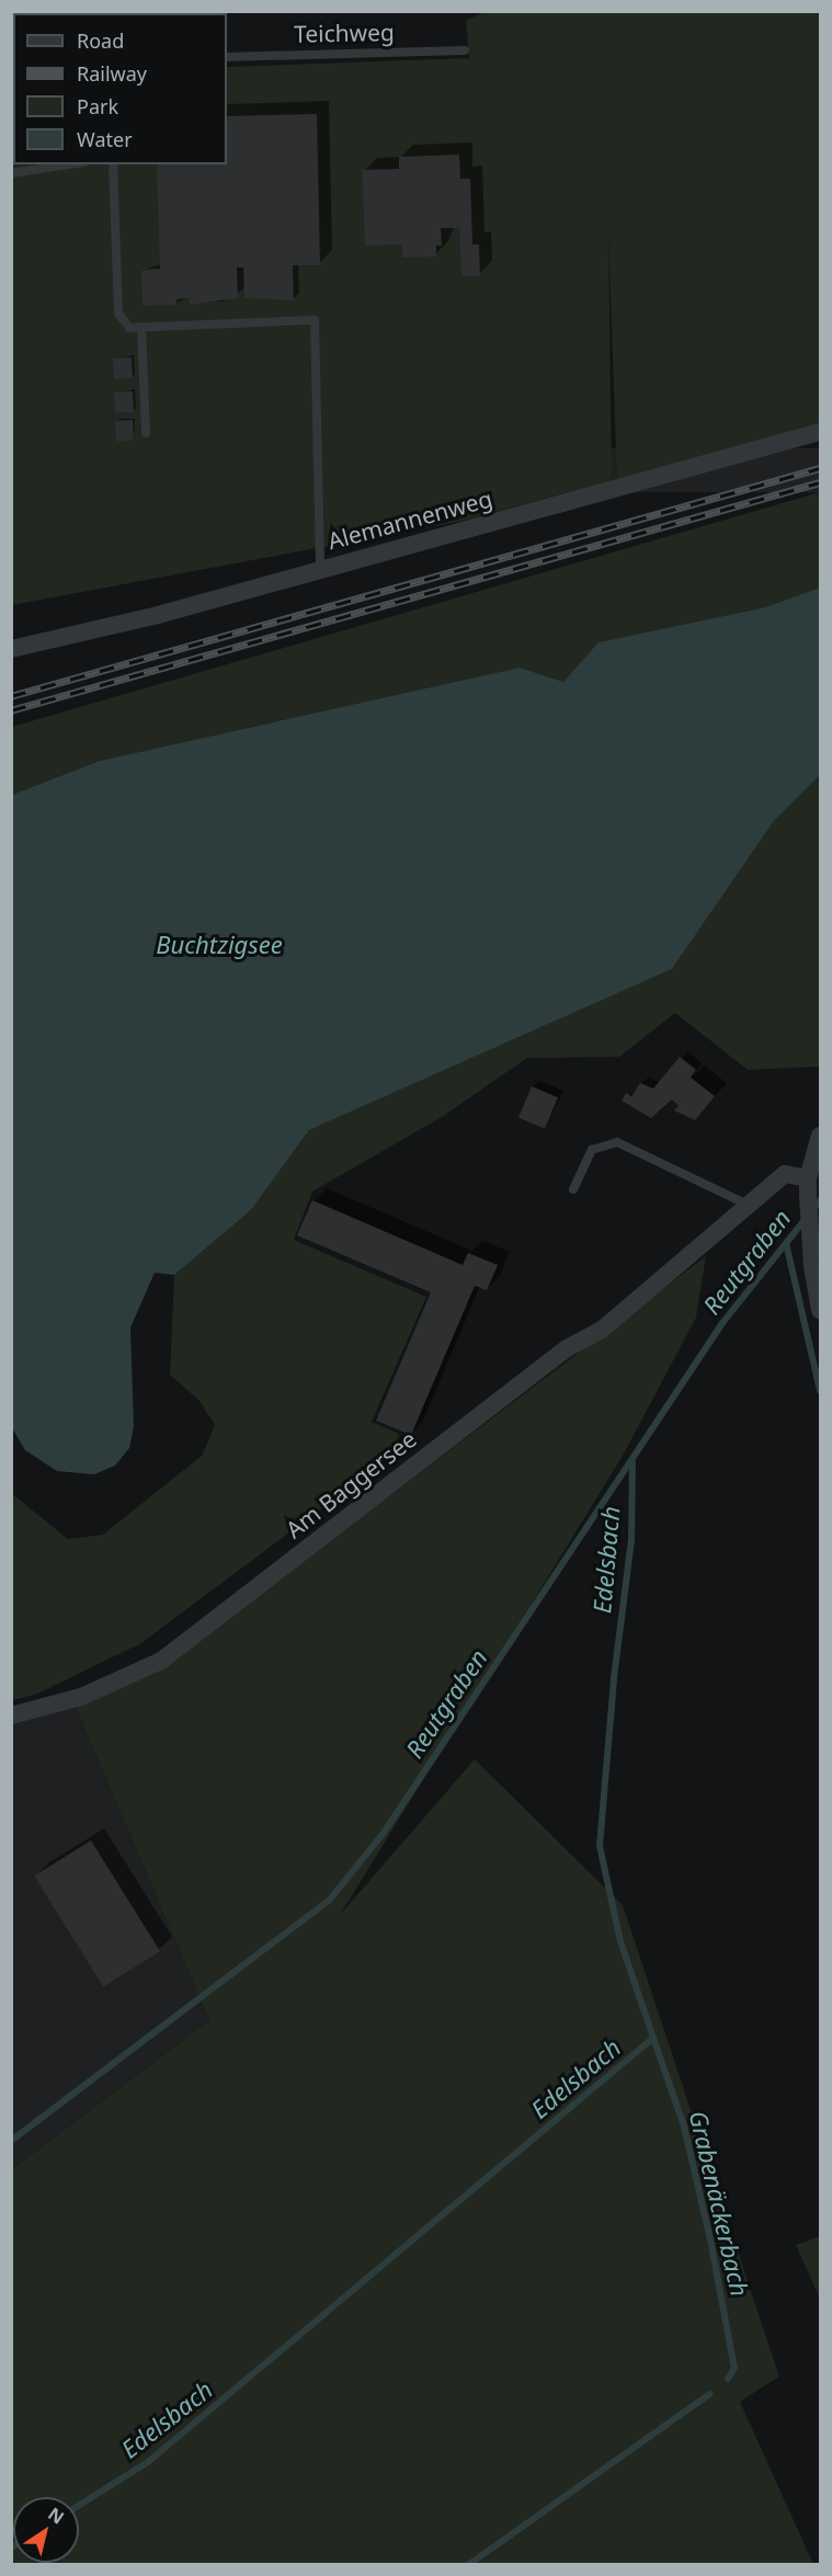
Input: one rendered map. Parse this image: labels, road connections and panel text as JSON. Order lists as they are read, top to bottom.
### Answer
{
  "streets": {
    "street": ["Alemannenweg", "Am Baggersee"],
    "lane": ["Teichweg"]
  },
  "water": [
    "Buchtzigsee",
    "Reutgraben",
    "Edelsbach",
    "Grabenäckerbach"
  ],
  "legend": [
    "Road",
    "Railway",
    "Park",
    "Water"
  ],
  "north": "top right"
}
